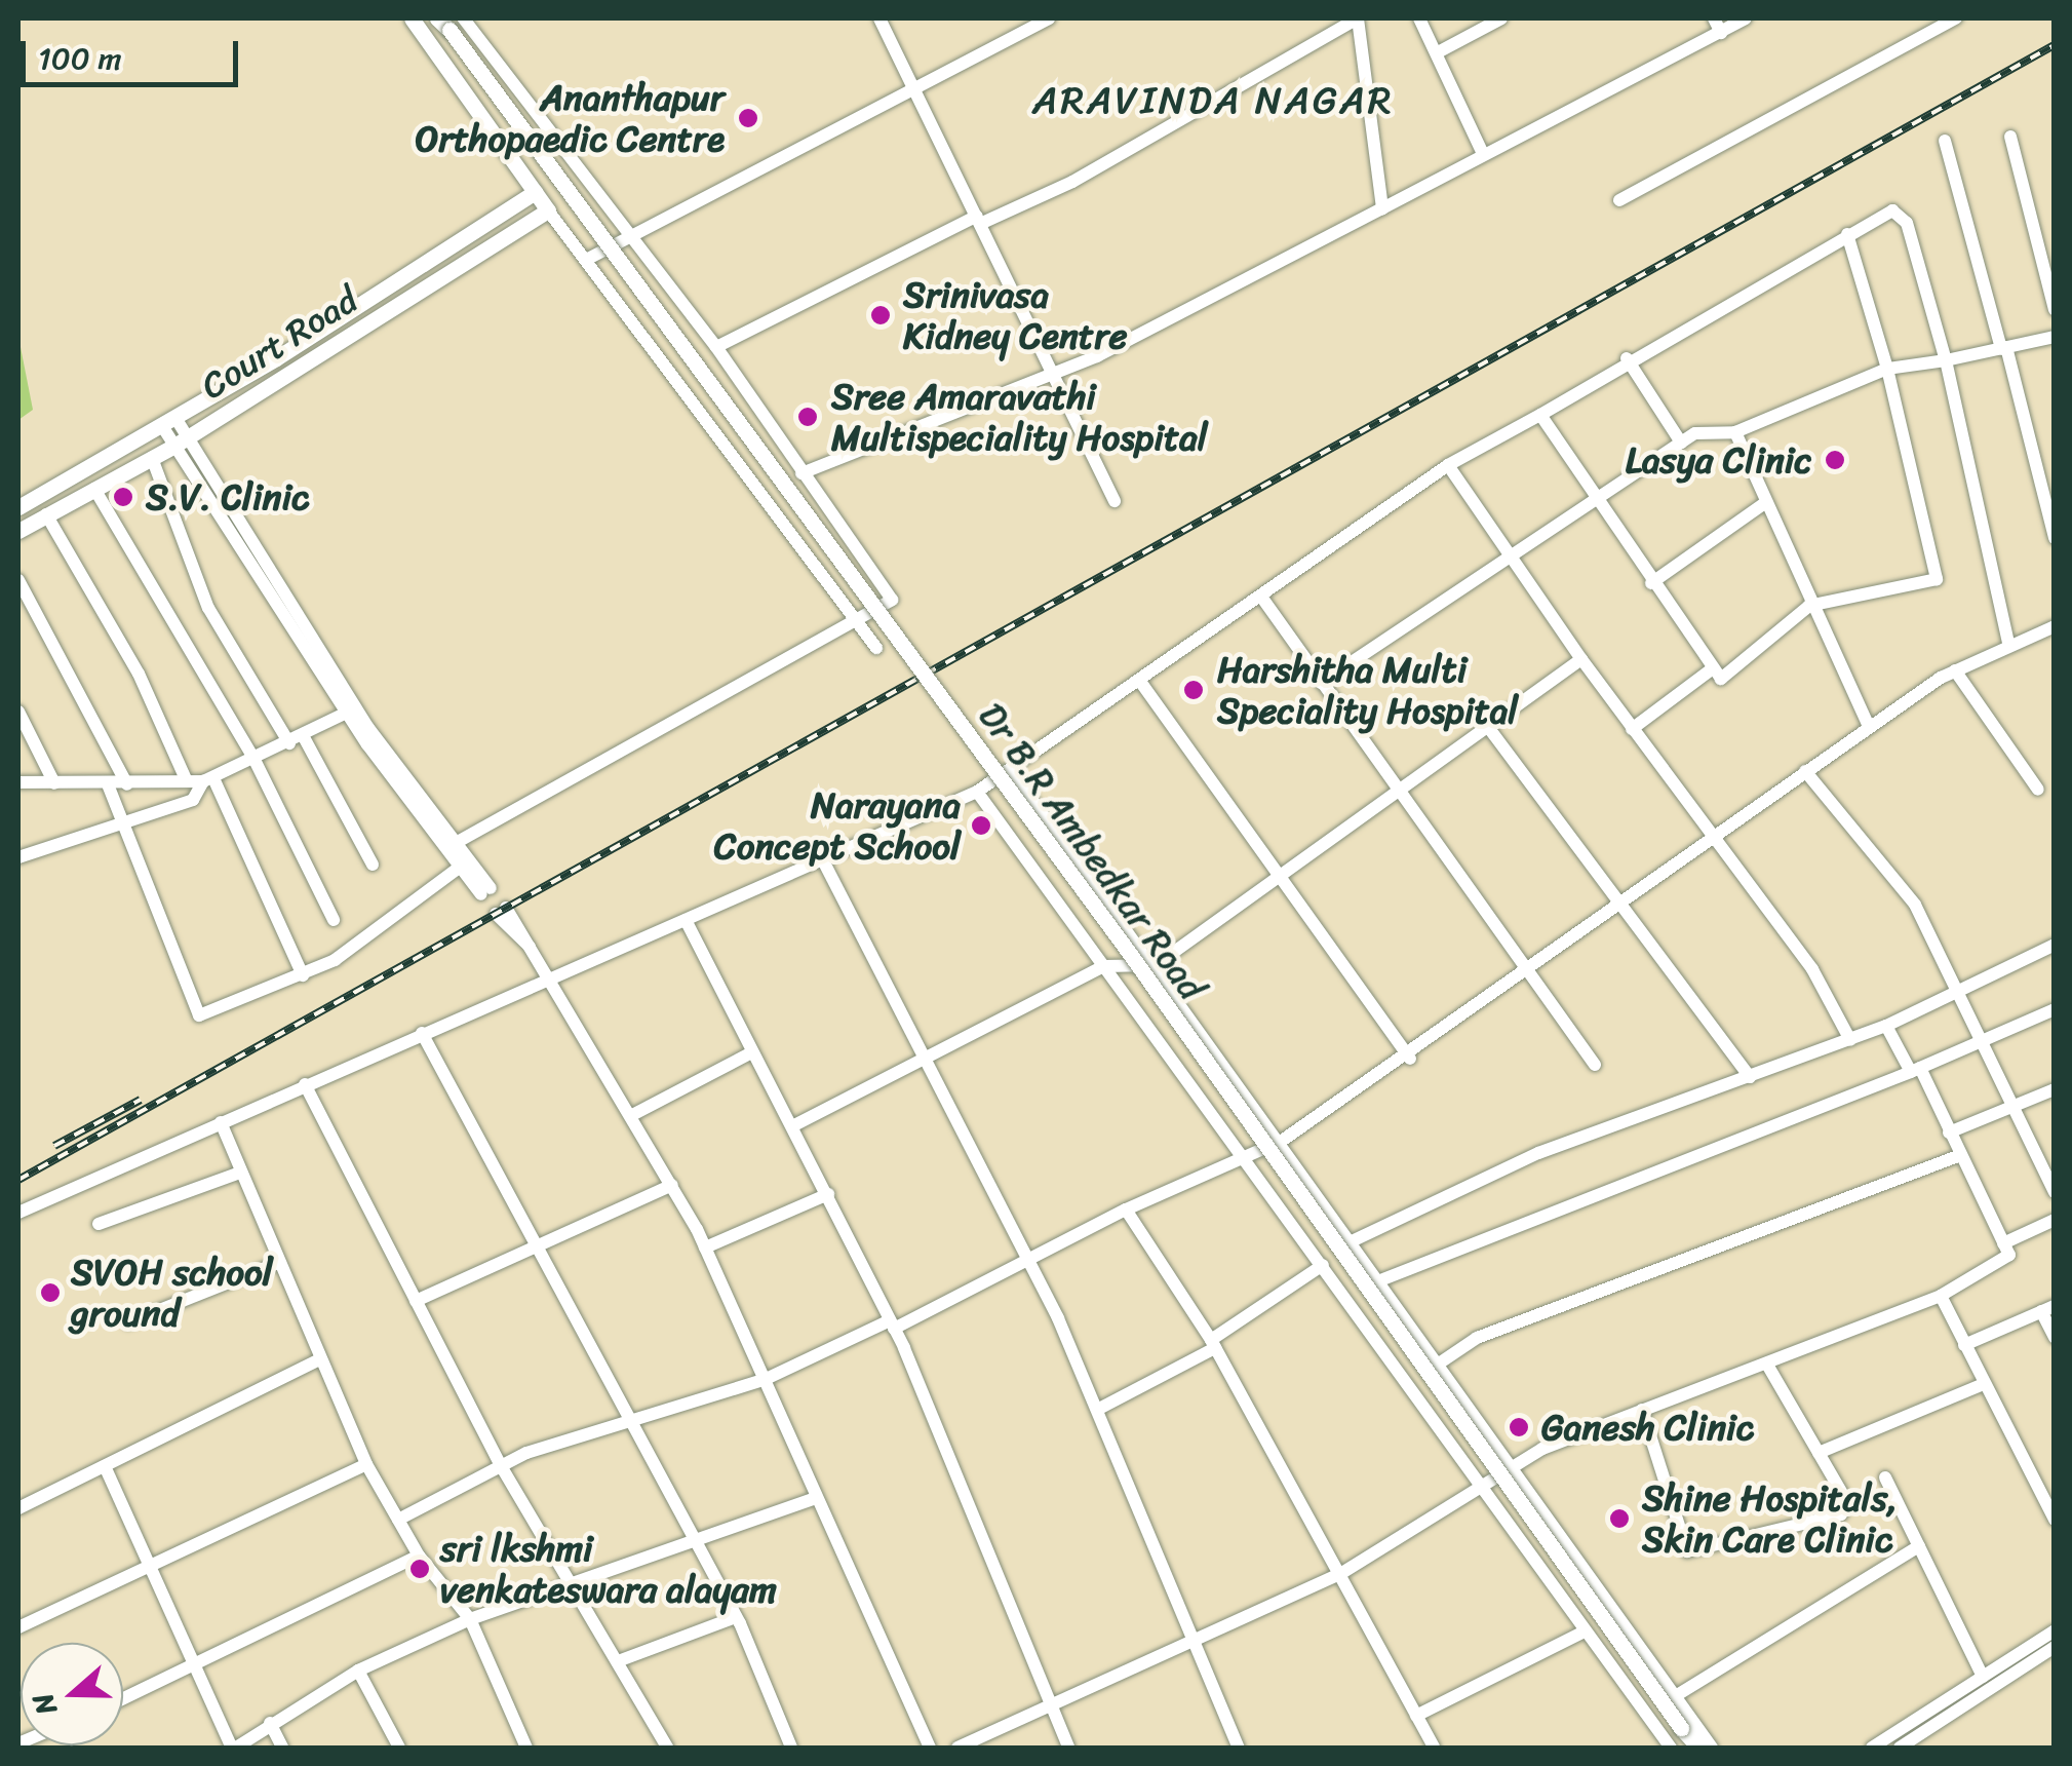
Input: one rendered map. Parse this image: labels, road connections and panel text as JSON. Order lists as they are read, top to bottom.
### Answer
{
  "streets": {
    "street": ["Court Road", "Dr B.R Ambedkar Road"]
  },
  "districts": ["ARAVINDA NAGAR"],
  "places": [
    "Ananthapur Orthopaedic Centre",
    "Srinivasa Kidney Centre",
    "Sree Amaravathi Multispeciality Hospital",
    "Lasya Clinic",
    "S.V. Clinic",
    "Harshitha Multi Speciality Hospital",
    "Narayana Concept School",
    "SVOH school ground",
    "Ganesh Clinic",
    "Shine Hospitals, Skin Care Clinic",
    "sri lkshmi venkateswara alayam"
  ],
  "scale_bar": "100 m",
  "north": "left"
}
